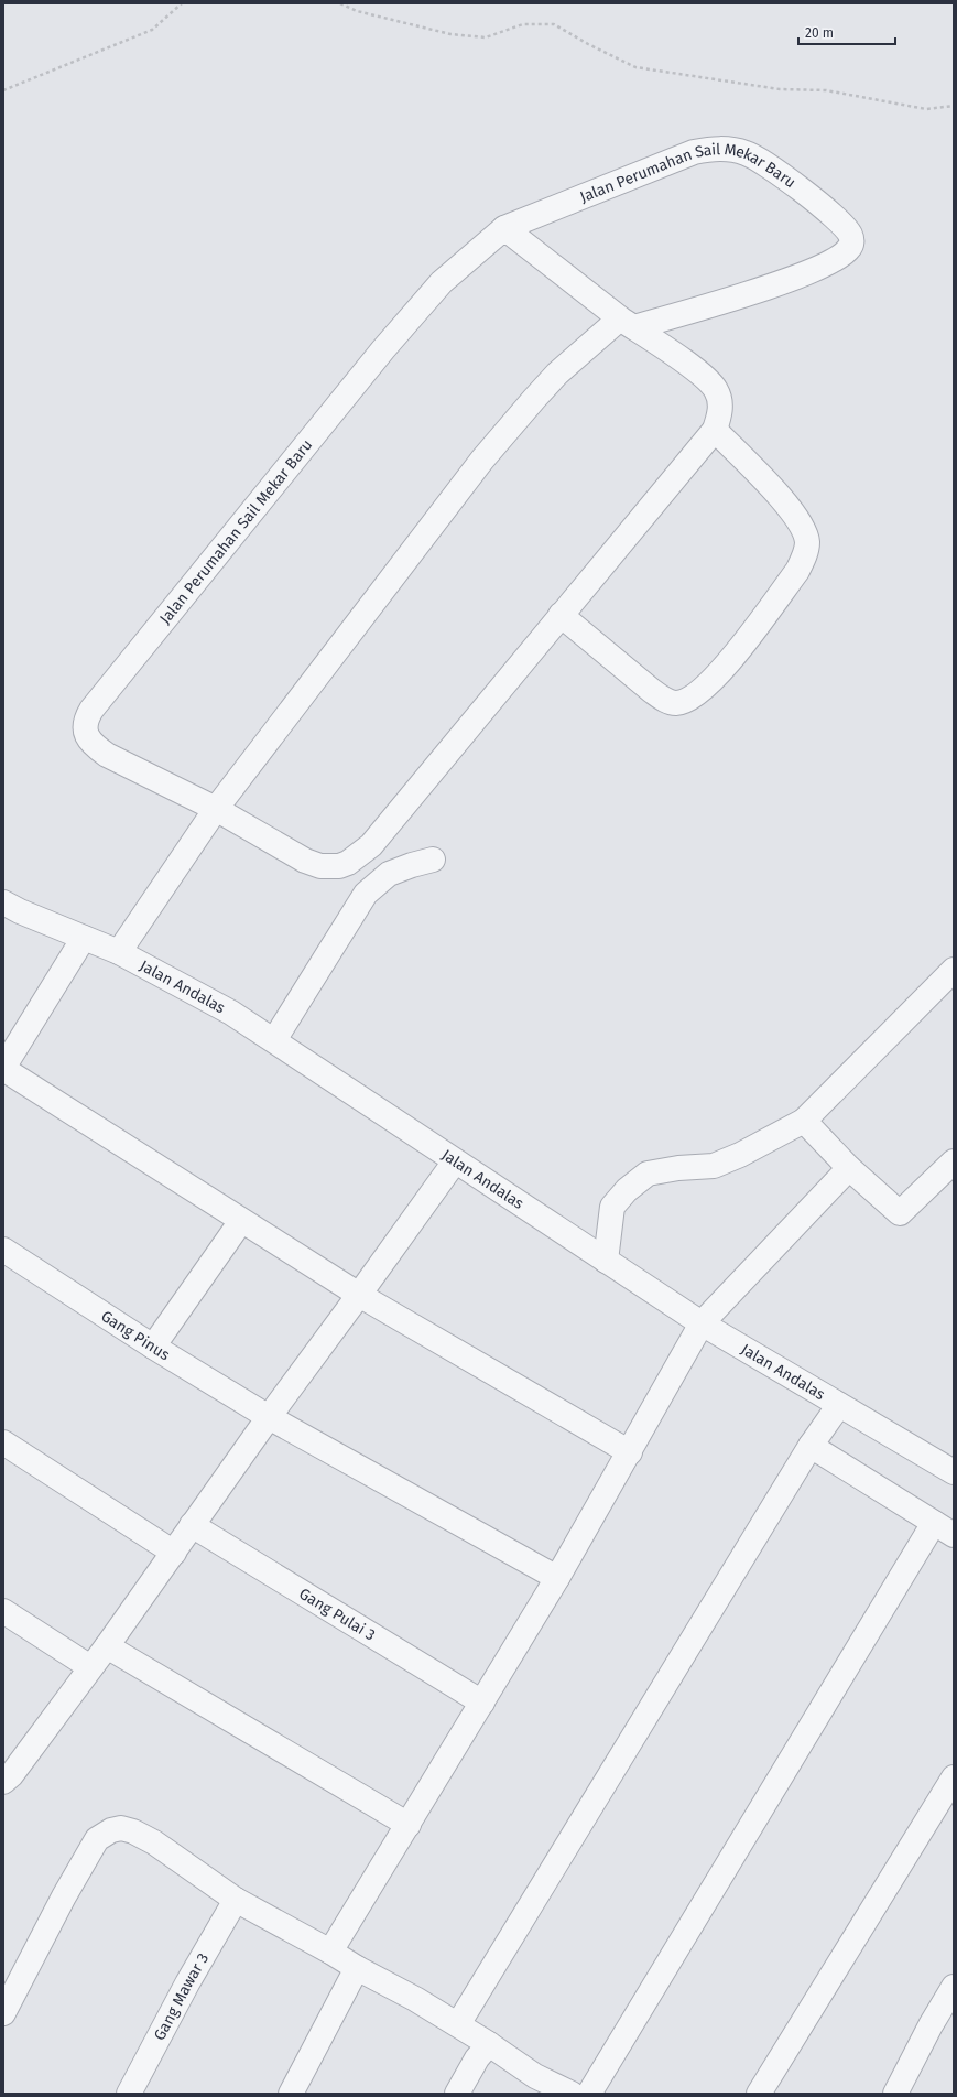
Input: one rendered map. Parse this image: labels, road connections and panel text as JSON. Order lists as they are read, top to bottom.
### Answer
{
  "streets": {
    "street": [
      "Jalan Perumahan Sail Mekar Baru",
      "Jalan Andalas",
      "Gang Pinus",
      "Gang Pulai 3",
      "Gang Mawar 3"
    ]
  },
  "crossings": [
    ["Jalan Perumahan Sail Mekar Baru", "Jalan Andalas"]
  ],
  "scale_bar": "20 m"
}
